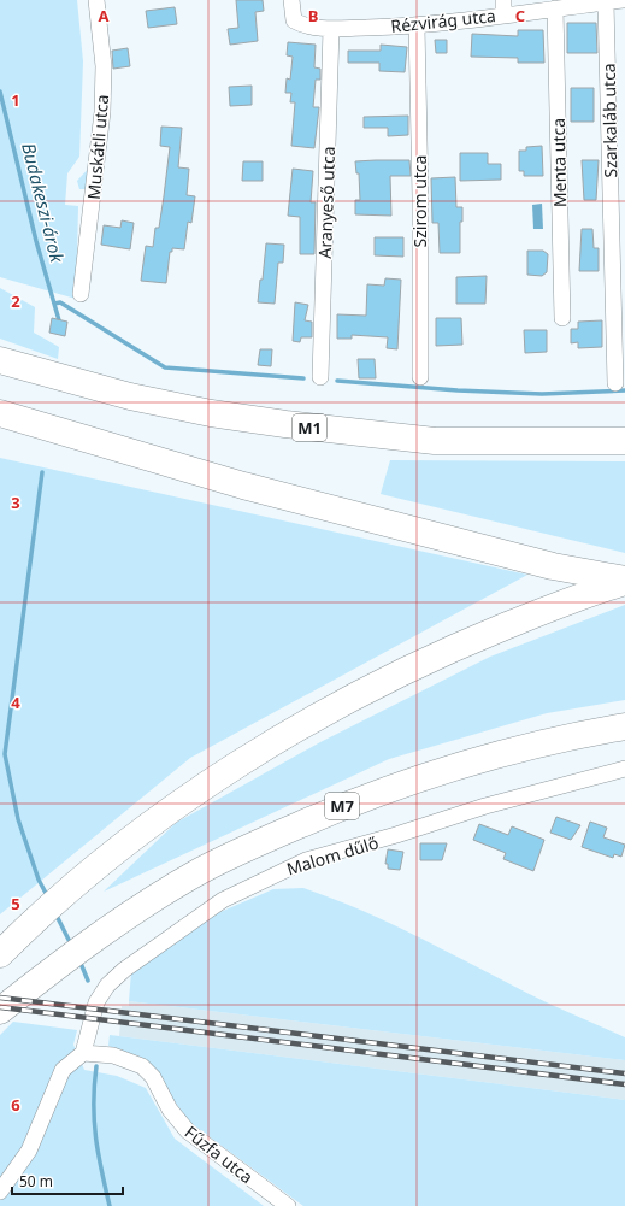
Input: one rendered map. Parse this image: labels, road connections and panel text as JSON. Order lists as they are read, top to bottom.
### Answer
{
  "streets": {
    "highway": ["M1", "M7"],
    "street": [
      "Rézvirág utca",
      "Szarkaláb utca",
      "Muskátli utca",
      "Menta utca",
      "Szirom utca",
      "Aranyeső utca",
      "Malom dűlő",
      "Fűzfa utca"
    ]
  },
  "crossings": [
    ["Rézvirág utca", "Szarkaláb utca"],
    ["Rézvirág utca", "Menta utca"],
    ["Rézvirág utca", "Szirom utca"],
    ["Rézvirág utca", "Aranyeső utca"],
    ["Malom dűlő", "Fűzfa utca"]
  ],
  "water": ["Budakeszi-árok"],
  "scale_bar": "50 m",
  "grid": {
    "columns": ["A", "B", "C"],
    "rows": [
      "1",
      "2",
      "3",
      "4",
      "5",
      "6"
    ]
  }
}
